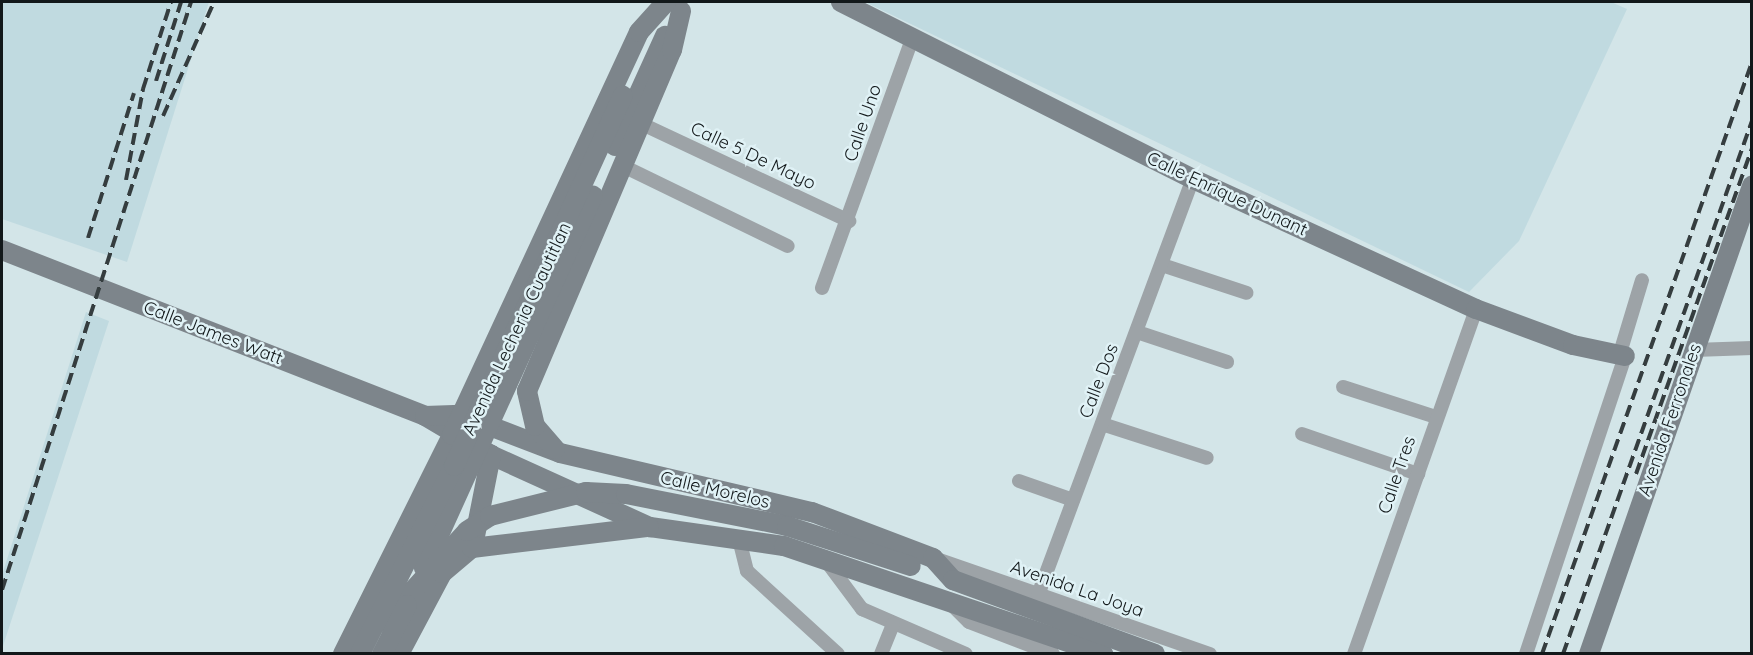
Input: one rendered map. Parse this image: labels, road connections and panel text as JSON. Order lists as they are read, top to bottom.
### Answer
{
  "streets": {
    "main road": [
      "Calle Enrique Dunant",
      "Avenida Lecheria Cuautitlan",
      "Calle James Watt",
      "Avenida Ferronales",
      "Calle Morelos"
    ],
    "street": [
      "Calle Uno",
      "Calle 5 De Mayo",
      "Calle Dos",
      "Calle Tres",
      "Avenida La Joya"
    ]
  },
  "crossings": [
    ["Calle Uno", "Calle 5 De Mayo"],
    ["Calle Uno", "Calle Enrique Dunant"],
    ["Calle Enrique Dunant", "Calle Dos"],
    ["Calle Enrique Dunant", "Calle Tres"],
    ["Calle James Watt", "Calle Morelos"],
    ["Calle Dos", "Avenida La Joya"],
    ["Calle Morelos", "Avenida La Joya"]
  ]
}
